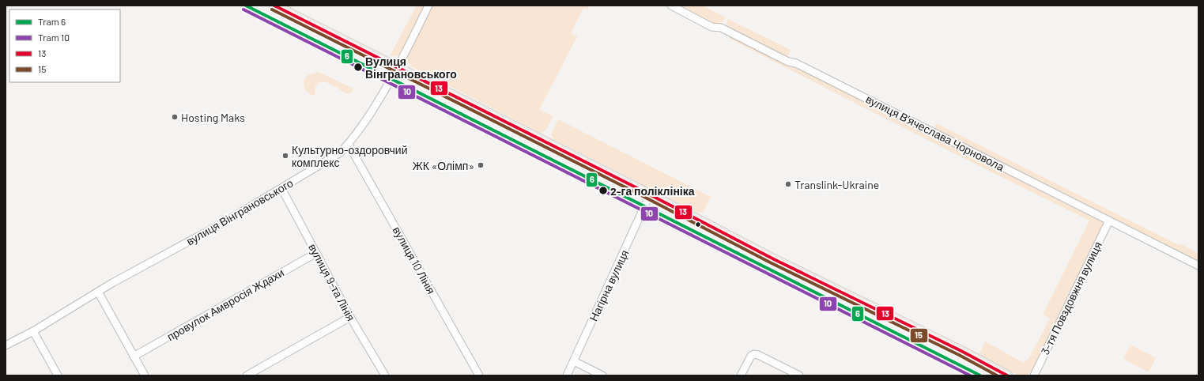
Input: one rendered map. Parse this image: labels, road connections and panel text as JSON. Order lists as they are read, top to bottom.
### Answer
{
  "streets": {
    "street": [
      "вулиця Вʼячеслава Чорновола",
      "вулиця Вінграновського",
      "вулиця 10 Лінія",
      "вулиця 9-та Лінія",
      "Нагірна вулиця",
      "3-тя Повздовжня вулиця",
      "провулок Амвросія Ждахи"
    ]
  },
  "crossings": [
    ["вулиця Вʼячеслава Чорновола", "3-тя Повздовжня вулиця"],
    ["вулиця Вінграновського", "вулиця 10 Лінія"],
    ["вулиця Вінграновського", "вулиця 9-та Лінія"],
    ["вулиця 9-та Лінія", "провулок Амвросія Ждахи"]
  ],
  "places": [
    "Вулиця Вінграновського",
    "Hosting Maks",
    "Культурно-оздоровчий комплекс",
    "ЖК «Олімп»",
    "Translink-Ukraine",
    "2-га поліклініка"
  ],
  "lines": [
    "tram line 6",
    "transit line 13",
    "tram line 10",
    "transit line 15"
  ],
  "legend": [
    "Tram 6",
    "Tram 10",
    "13",
    "15"
  ]
}
